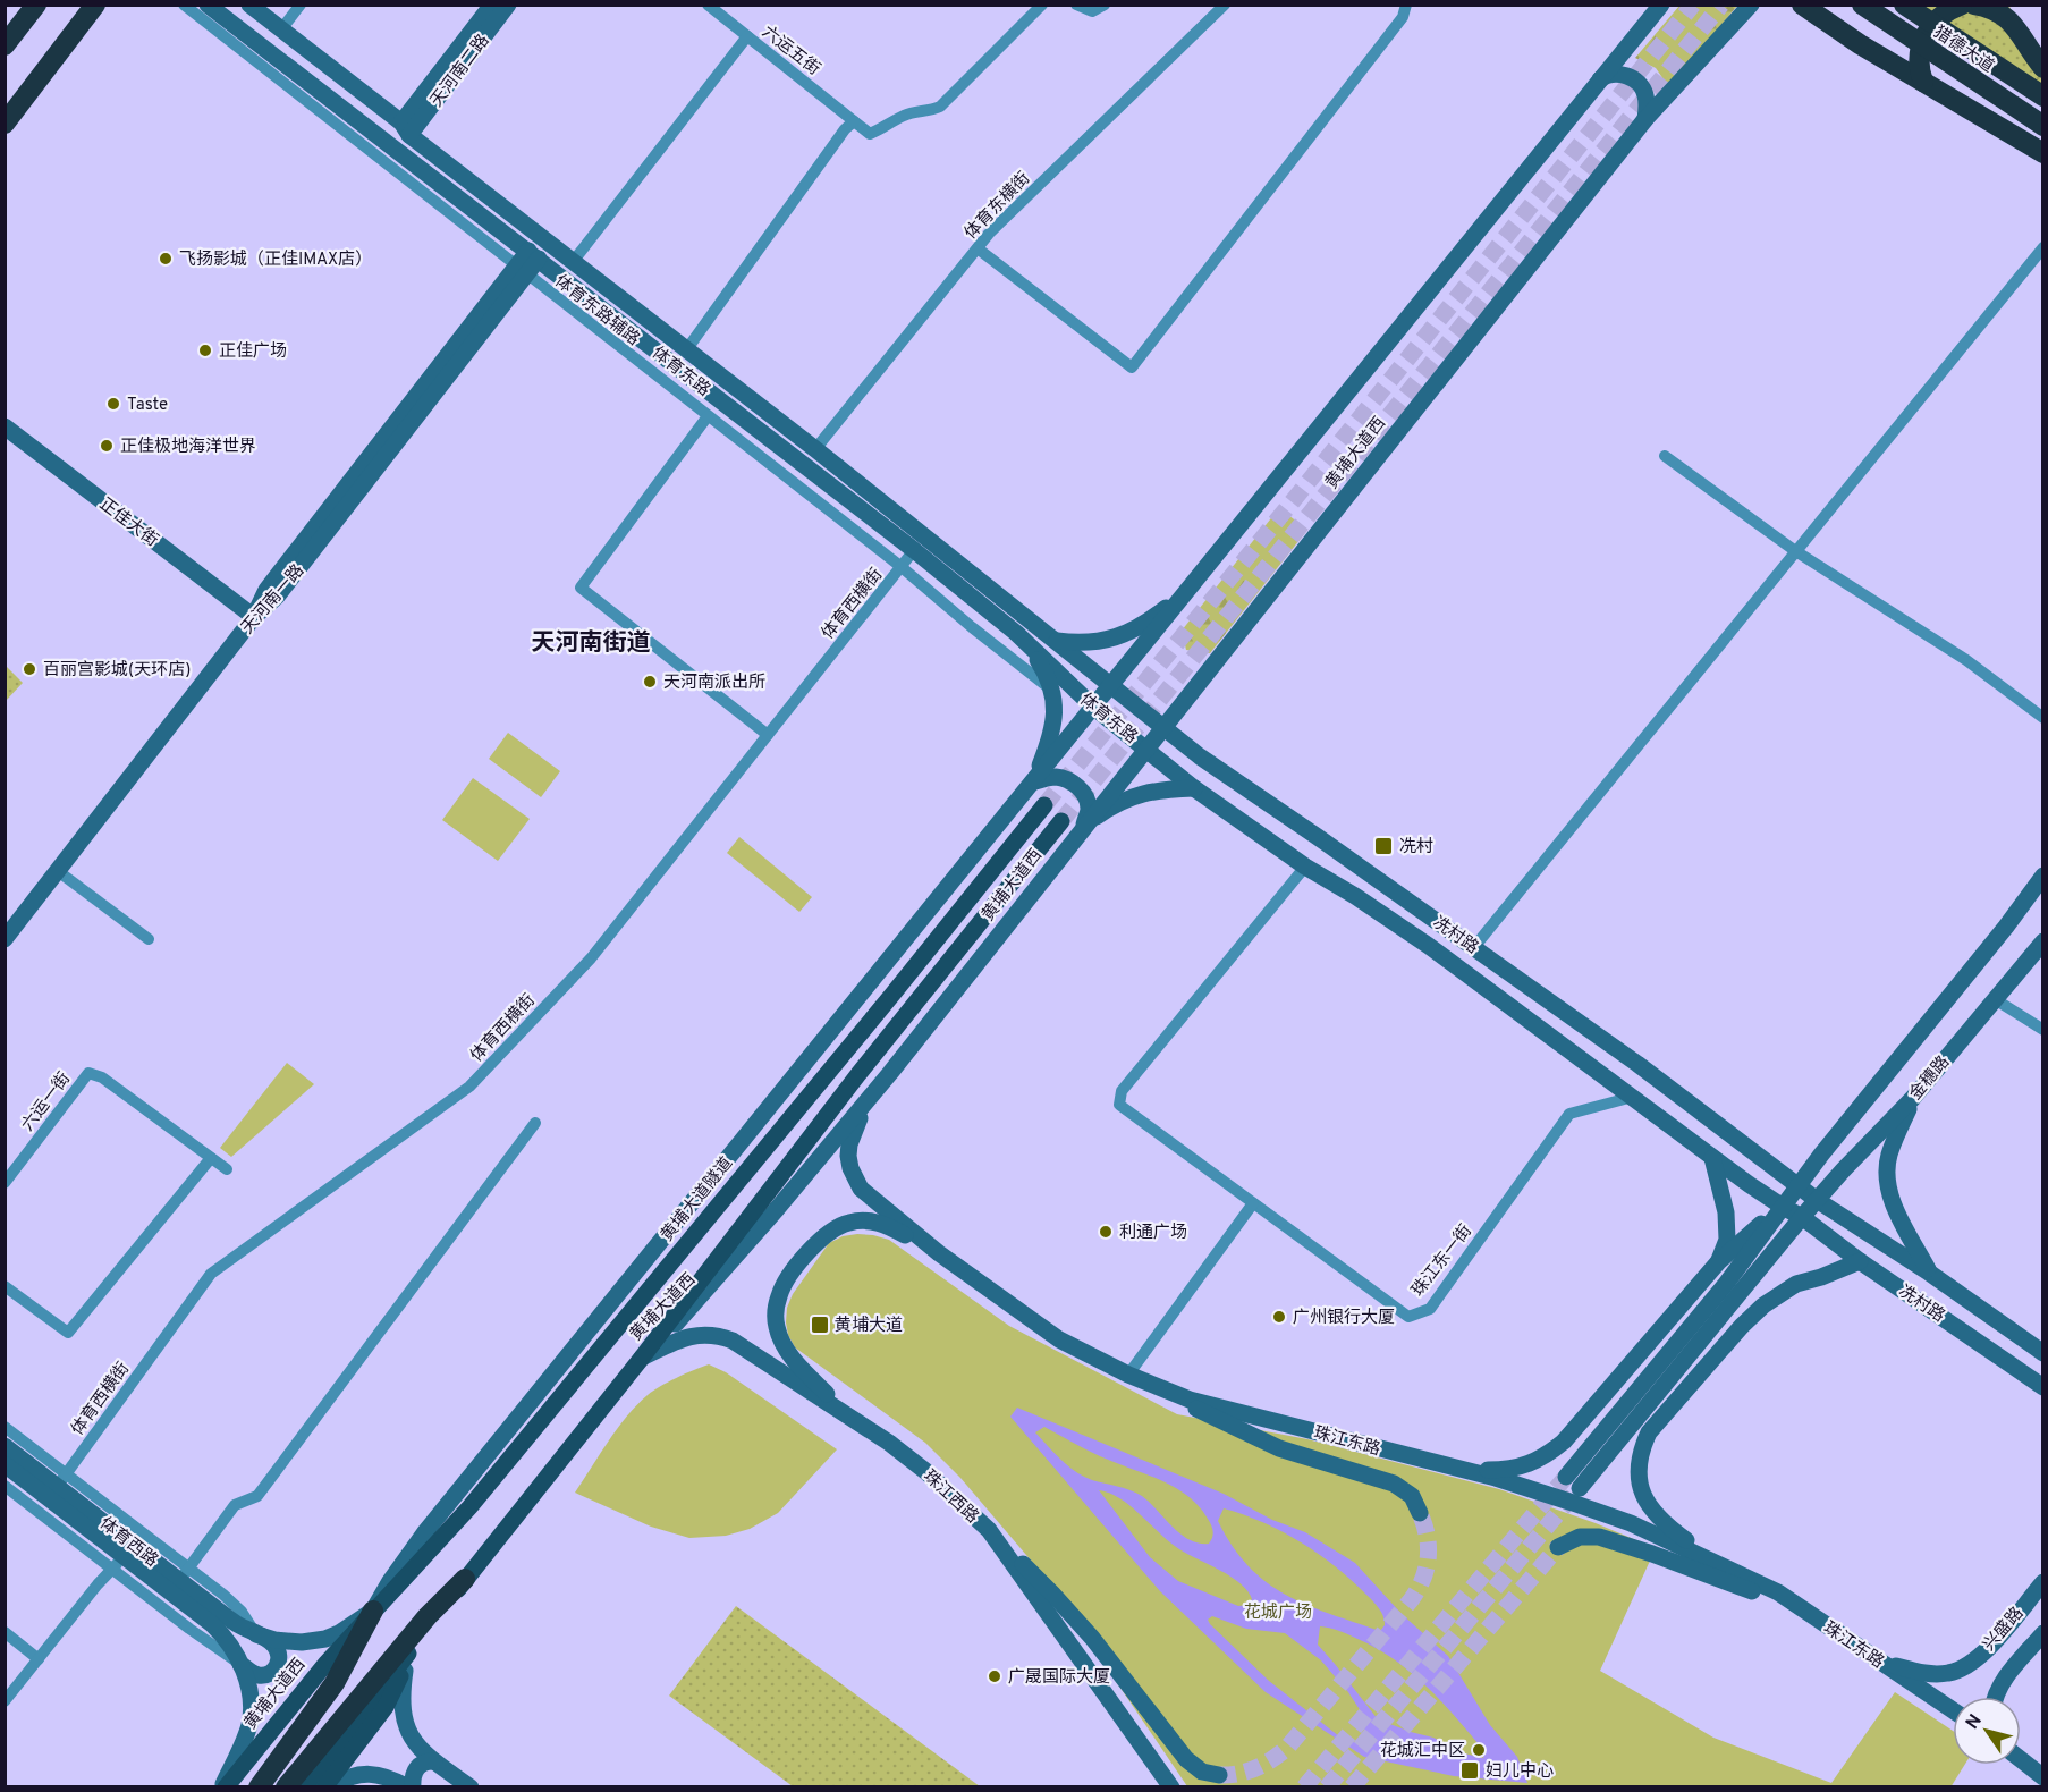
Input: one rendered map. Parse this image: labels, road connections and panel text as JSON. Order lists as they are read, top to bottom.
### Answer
{
  "streets": {
    "highway": ["猎德大道"],
    "main road": [
      "天河南二路",
      "体育东路",
      "黄埔大道西",
      "正佳大街",
      "天河南一路",
      "冼村路",
      "金穗路",
      "黄埔大道隧道",
      "珠江东路",
      "珠江西路",
      "体育西路",
      "兴盛路"
    ],
    "street": [
      "六运五街",
      "体育东横街",
      "体育东路辅路",
      "体育西横街",
      "六运一街",
      "珠江东一街"
    ]
  },
  "crossings": [
    ["天河南二路", "体育东路"],
    ["体育东横街", "体育东路"],
    ["体育东路辅路", "天河南一路"],
    ["体育东路辅路", "体育西横街"],
    ["体育东路", "黄埔大道西"],
    ["体育东路", "天河南一路"],
    ["体育东路", "体育西横街"],
    ["体育东路", "冼村路"],
    ["黄埔大道西", "冼村路"],
    ["黄埔大道西", "黄埔大道隧道"],
    ["黄埔大道西", "珠江东路"],
    ["黄埔大道西", "珠江西路"],
    ["黄埔大道西", "体育西路"],
    ["正佳大街", "天河南一路"],
    ["体育西横街", "体育西路"],
    ["冼村路", "金穗路"],
    ["冼村路", "珠江东一街"],
    ["珠江东路", "兴盛路"]
  ],
  "districts": ["天河南街道"],
  "parks": ["花城广场"],
  "places": {
    "other": [
      "飞扬影城（正佳IMAX店）",
      "正佳广场",
      "Taste",
      "正佳极地海洋世界",
      "百丽宫影城(天环店)",
      "天河南派出所",
      "利通广场",
      "广州银行大厦",
      "广晟国际大厦",
      "花城汇中区"
    ],
    "transit": ["冼村", "黄埔大道", "妇儿中心"]
  },
  "north": "top left"
}
